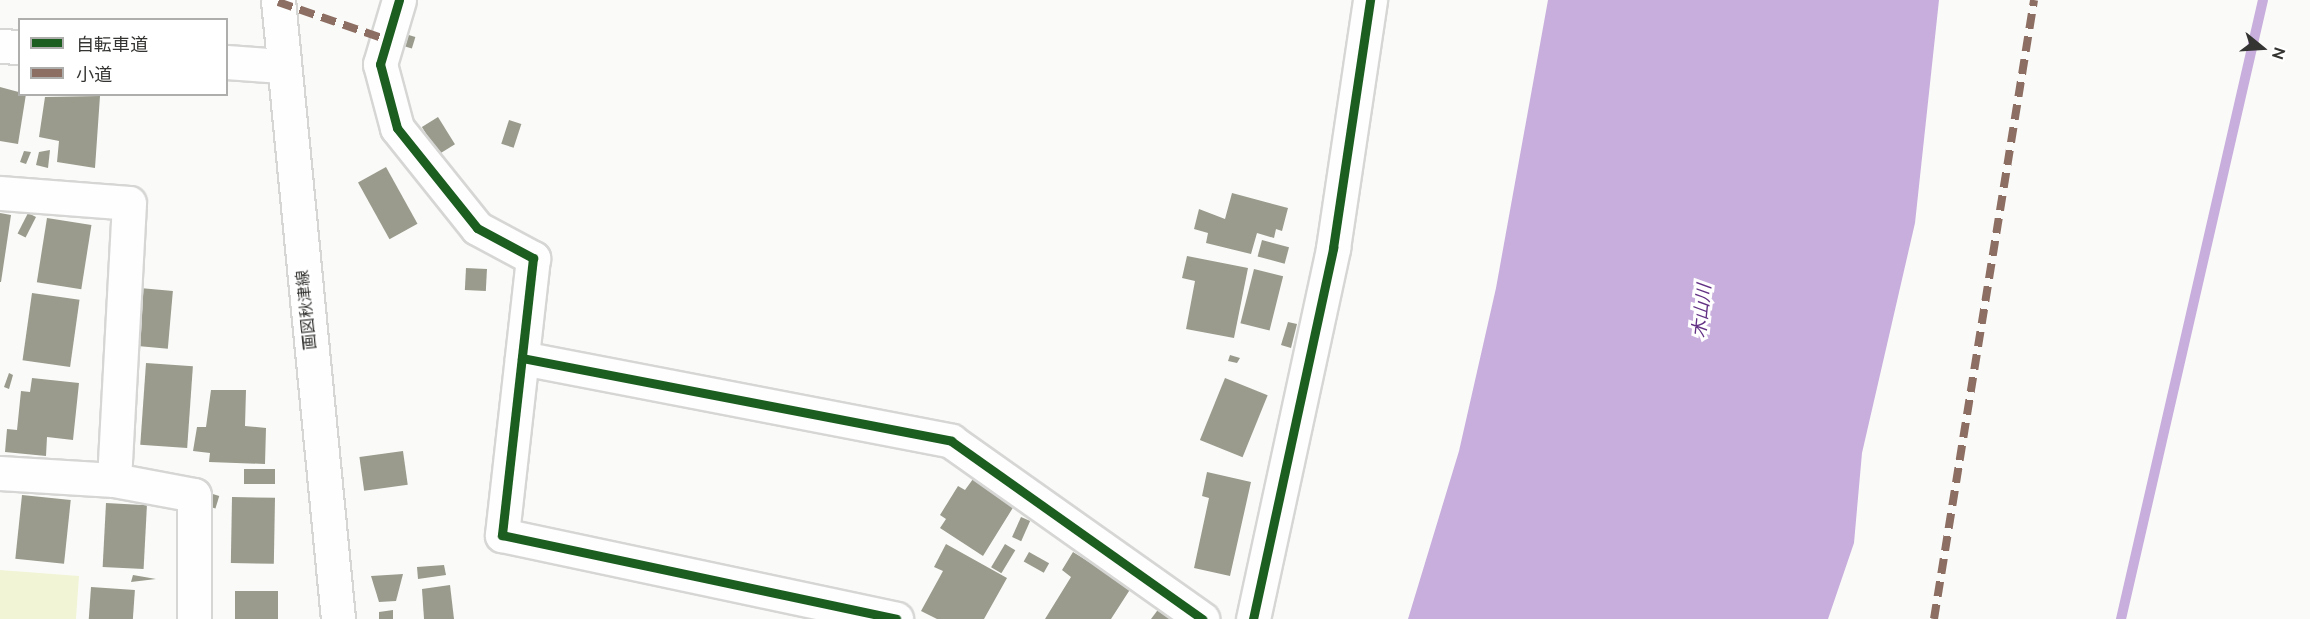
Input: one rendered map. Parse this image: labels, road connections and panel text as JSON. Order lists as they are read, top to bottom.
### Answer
{
  "streets": {
    "street": ["画図秋津線"]
  },
  "water": ["木山川"],
  "legend": ["自転車道", "小道"],
  "north": "right"
}
